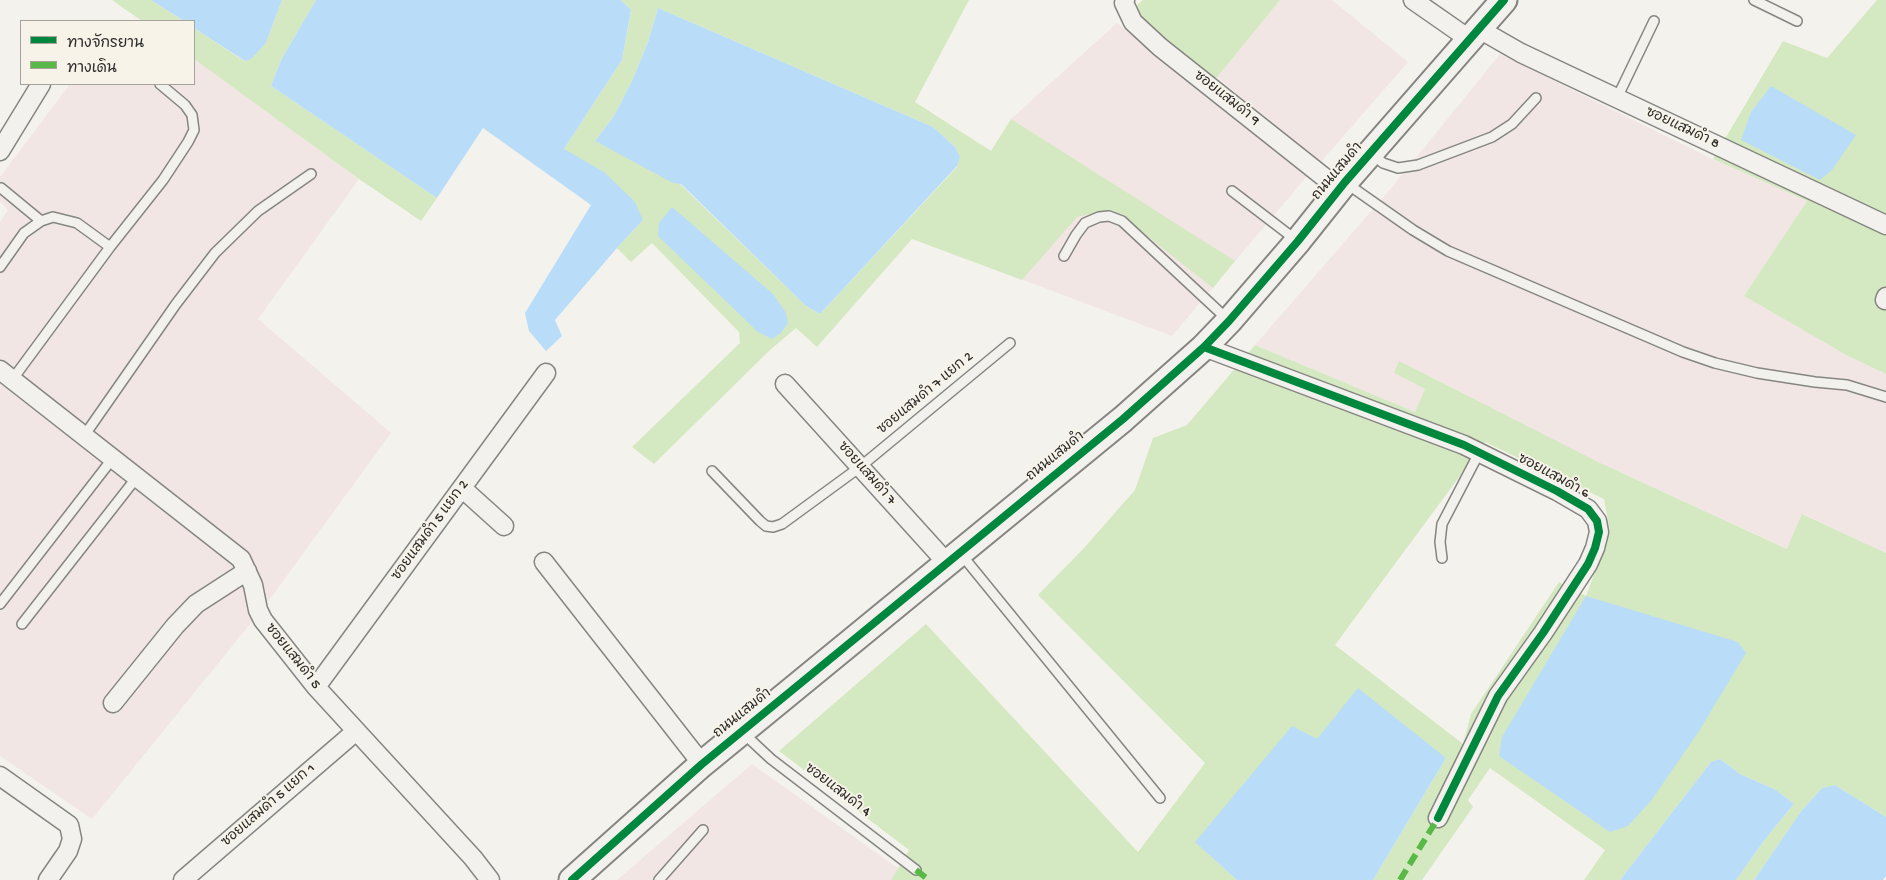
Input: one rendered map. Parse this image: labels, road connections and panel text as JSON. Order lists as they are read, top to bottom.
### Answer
{
  "streets": {
    "street": [
      "ซอยแสมดำ 9",
      "ซอยแสมดำ 8",
      "ถนนแสมดำ",
      "ซอยแสมดำ 7",
      "ซอยแสมดำ 6",
      "ซอยแสมดำ 5 แยก 2",
      "ซอยแสมดำ 5",
      "ซอยแสมดำ 5 แยก 1"
    ],
    "lane": ["ซอยแสมดำ 7 แยก 2", "ซอยแสมดำ 4"]
  },
  "crossings": [
    ["ซอยแสมดำ 9", "ถนนแสมดำ"],
    ["ซอยแสมดำ 8", "ถนนแสมดำ"],
    ["ถนนแสมดำ", "ซอยแสมดำ 7"],
    ["ถนนแสมดำ", "ซอยแสมดำ 6"],
    ["ถนนแสมดำ", "ซอยแสมดำ 4"],
    ["ซอยแสมดำ 7 แยก 2", "ซอยแสมดำ 7"],
    ["ซอยแสมดำ 5 แยก 2", "ซอยแสมดำ 5"],
    ["ซอยแสมดำ 5", "ซอยแสมดำ 5 แยก 1"]
  ],
  "legend": ["ทางจักรยาน", "ทางเดิน"]
}
